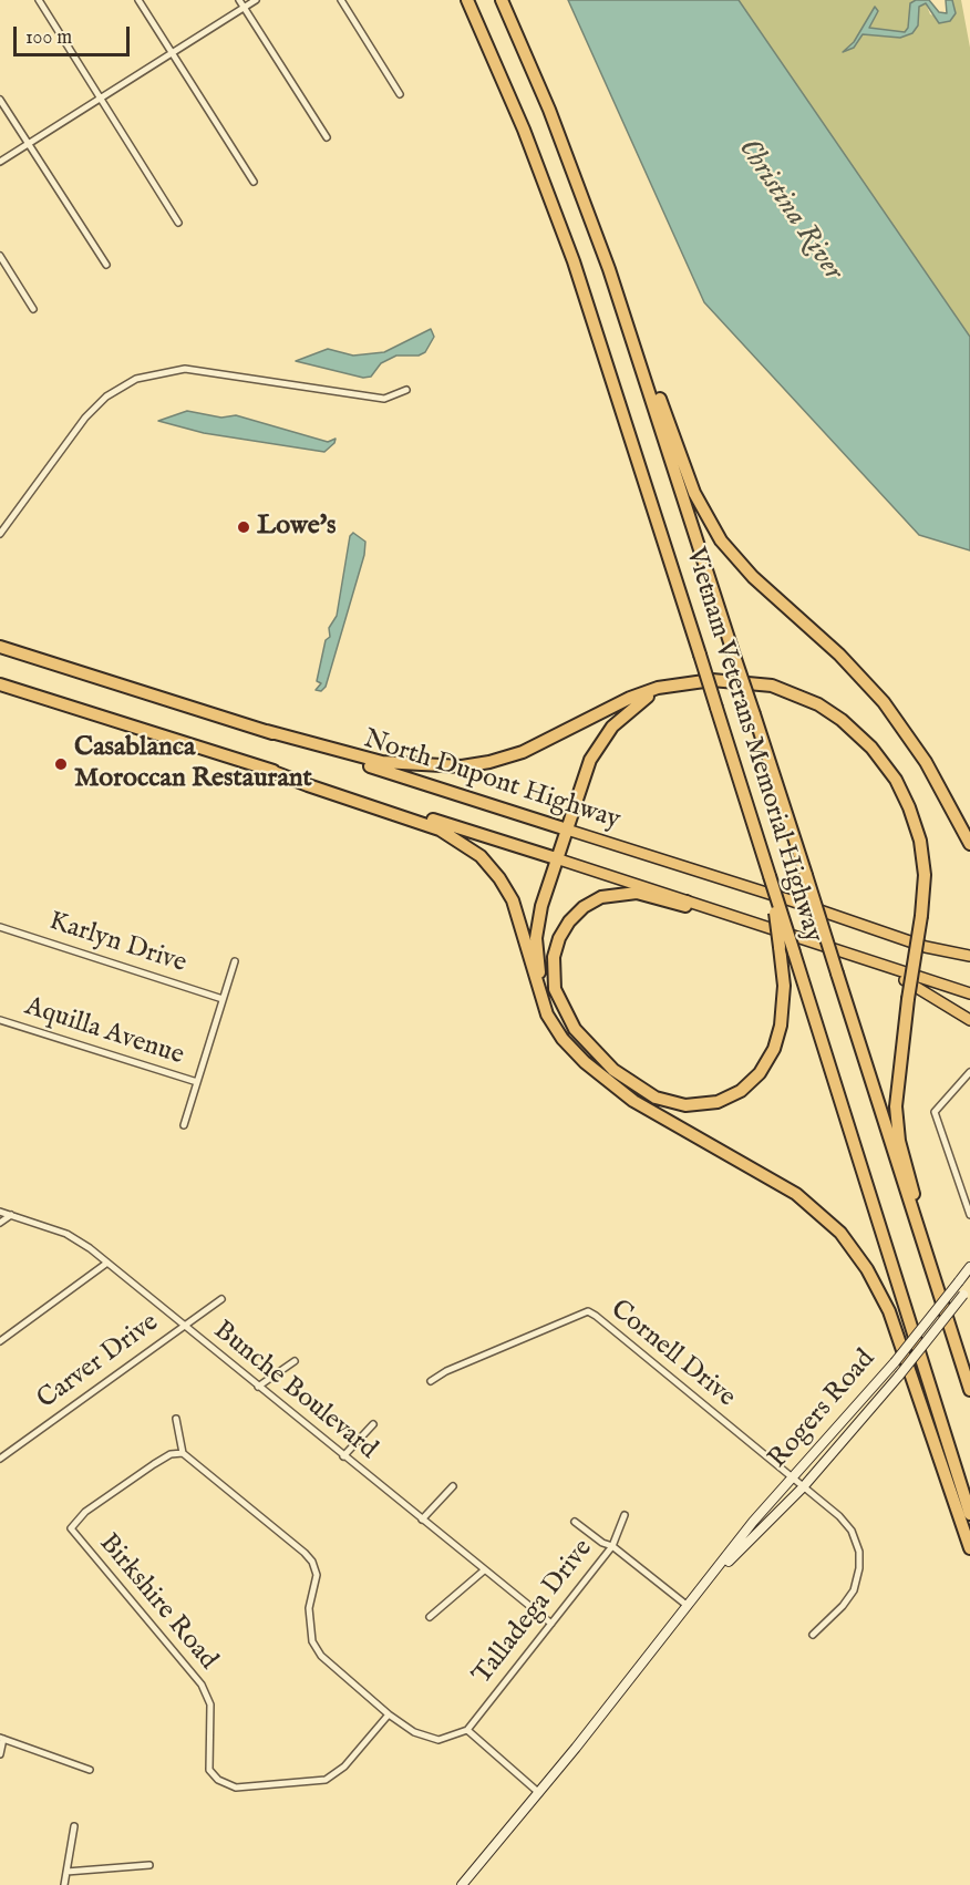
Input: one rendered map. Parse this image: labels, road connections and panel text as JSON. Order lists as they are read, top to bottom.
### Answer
{
  "streets": {
    "highway": ["Vietnam Veterans Memorial Highway", "North Dupont Highway"],
    "street": [
      "Karlyn Drive",
      "Aquilla Avenue",
      "Cornell Drive",
      "Carver Drive",
      "Bunche Boulevard",
      "Rogers Road",
      "Birkshire Road",
      "Talladega Drive"
    ]
  },
  "crossings": [
    ["Cornell Drive", "Rogers Road"],
    ["Carver Drive", "Bunche Boulevard"],
    ["Bunche Boulevard", "Talladega Drive"]
  ],
  "water": ["Christina River"],
  "places": ["Lowe's", "Casablanca Moroccan Restaurant"],
  "scale_bar": "100 m"
}
